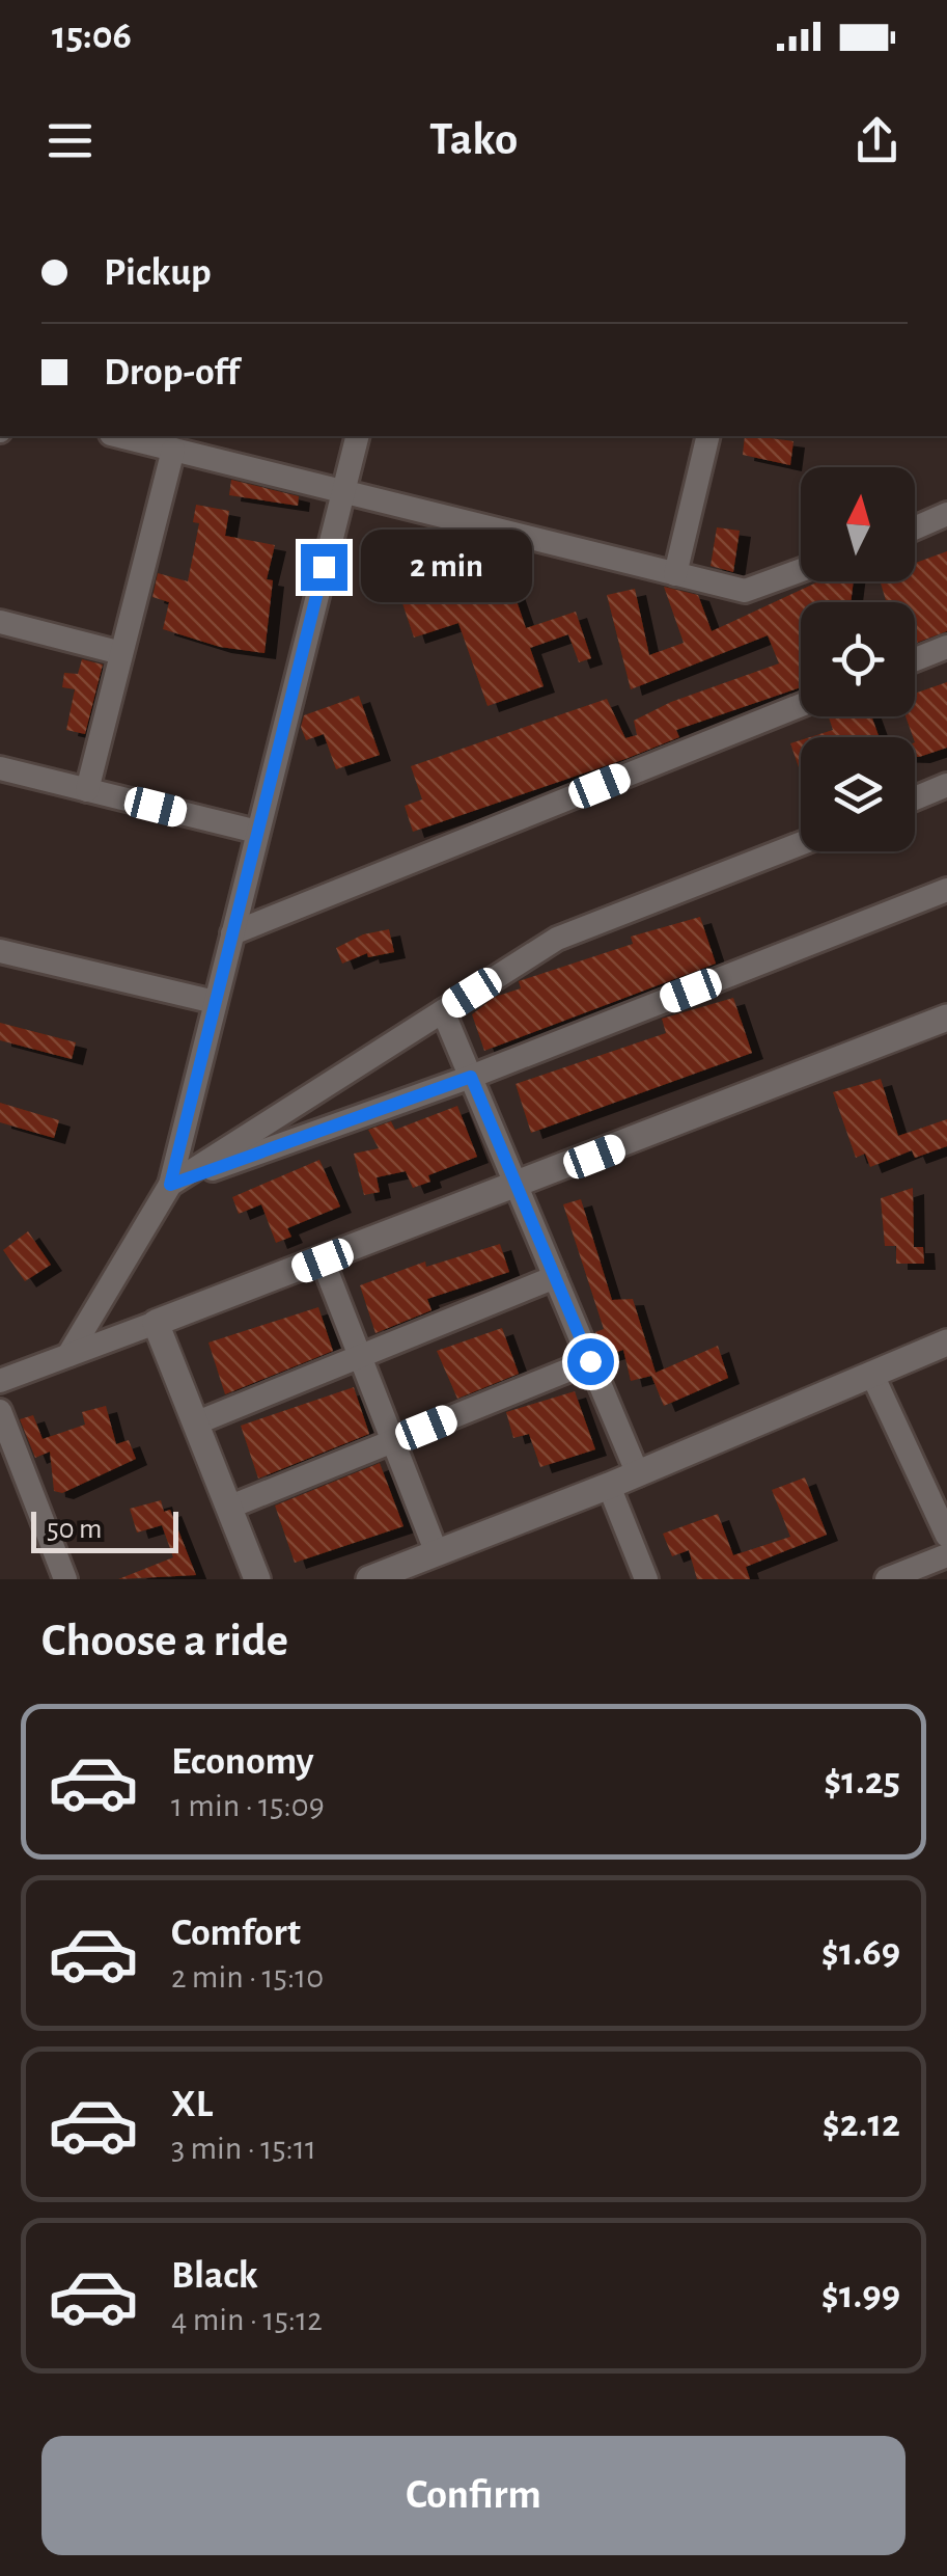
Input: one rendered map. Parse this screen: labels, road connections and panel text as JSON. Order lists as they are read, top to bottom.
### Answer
{
  "scale_bar": "50 m",
  "north": "top",
  "page": {
    "status": "15:06",
    "header": "Tako",
    "banner": ["Pickup", "Drop-off"],
    "bubble": "2 min",
    "scale": "50 m",
    "heading": "Choose a ride",
    "list": [
      {
        "name": "Economy",
        "note": "1 min · 15:09",
        "value": "$1.25"
      },
      {
        "name": "Comfort",
        "note": "2 min · 15:10",
        "value": "$1.69"
      },
      {
        "name": "XL",
        "note": "3 min · 15:11",
        "value": "$2.12"
      },
      {
        "name": "Black",
        "note": "4 min · 15:12",
        "value": "$1.99"
      }
    ],
    "buttons": "Confirm"
  }
}
